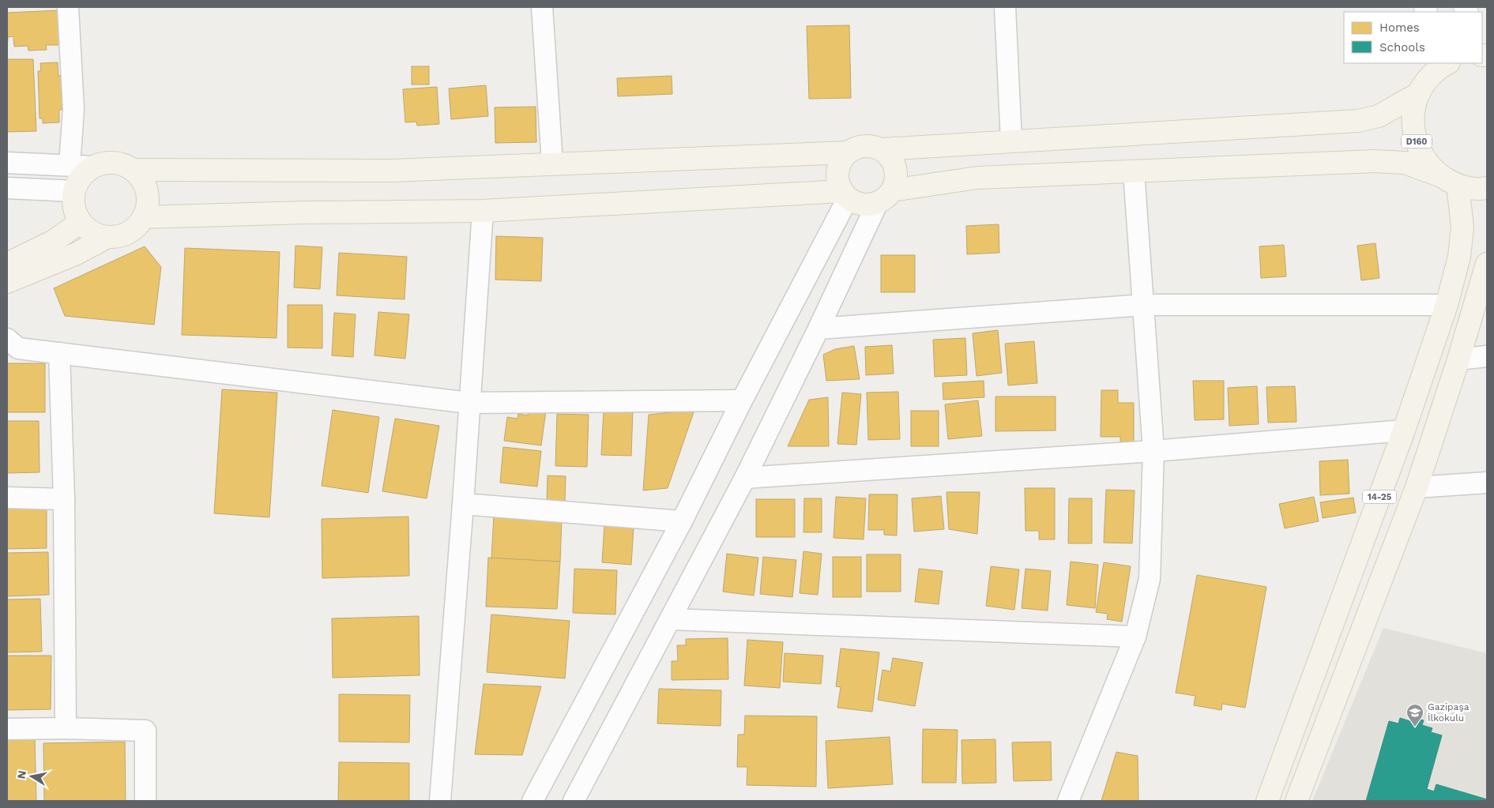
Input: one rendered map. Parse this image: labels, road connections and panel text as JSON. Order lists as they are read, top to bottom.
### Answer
{
  "streets": {
    "main road": ["D160", "14-25"]
  },
  "crossings": [
    ["D160", "14-25"]
  ],
  "places": {
    "school or university": ["Gazipaşa İlkokulu"]
  },
  "legend": ["Homes", "Schools"],
  "north": "left"
}
